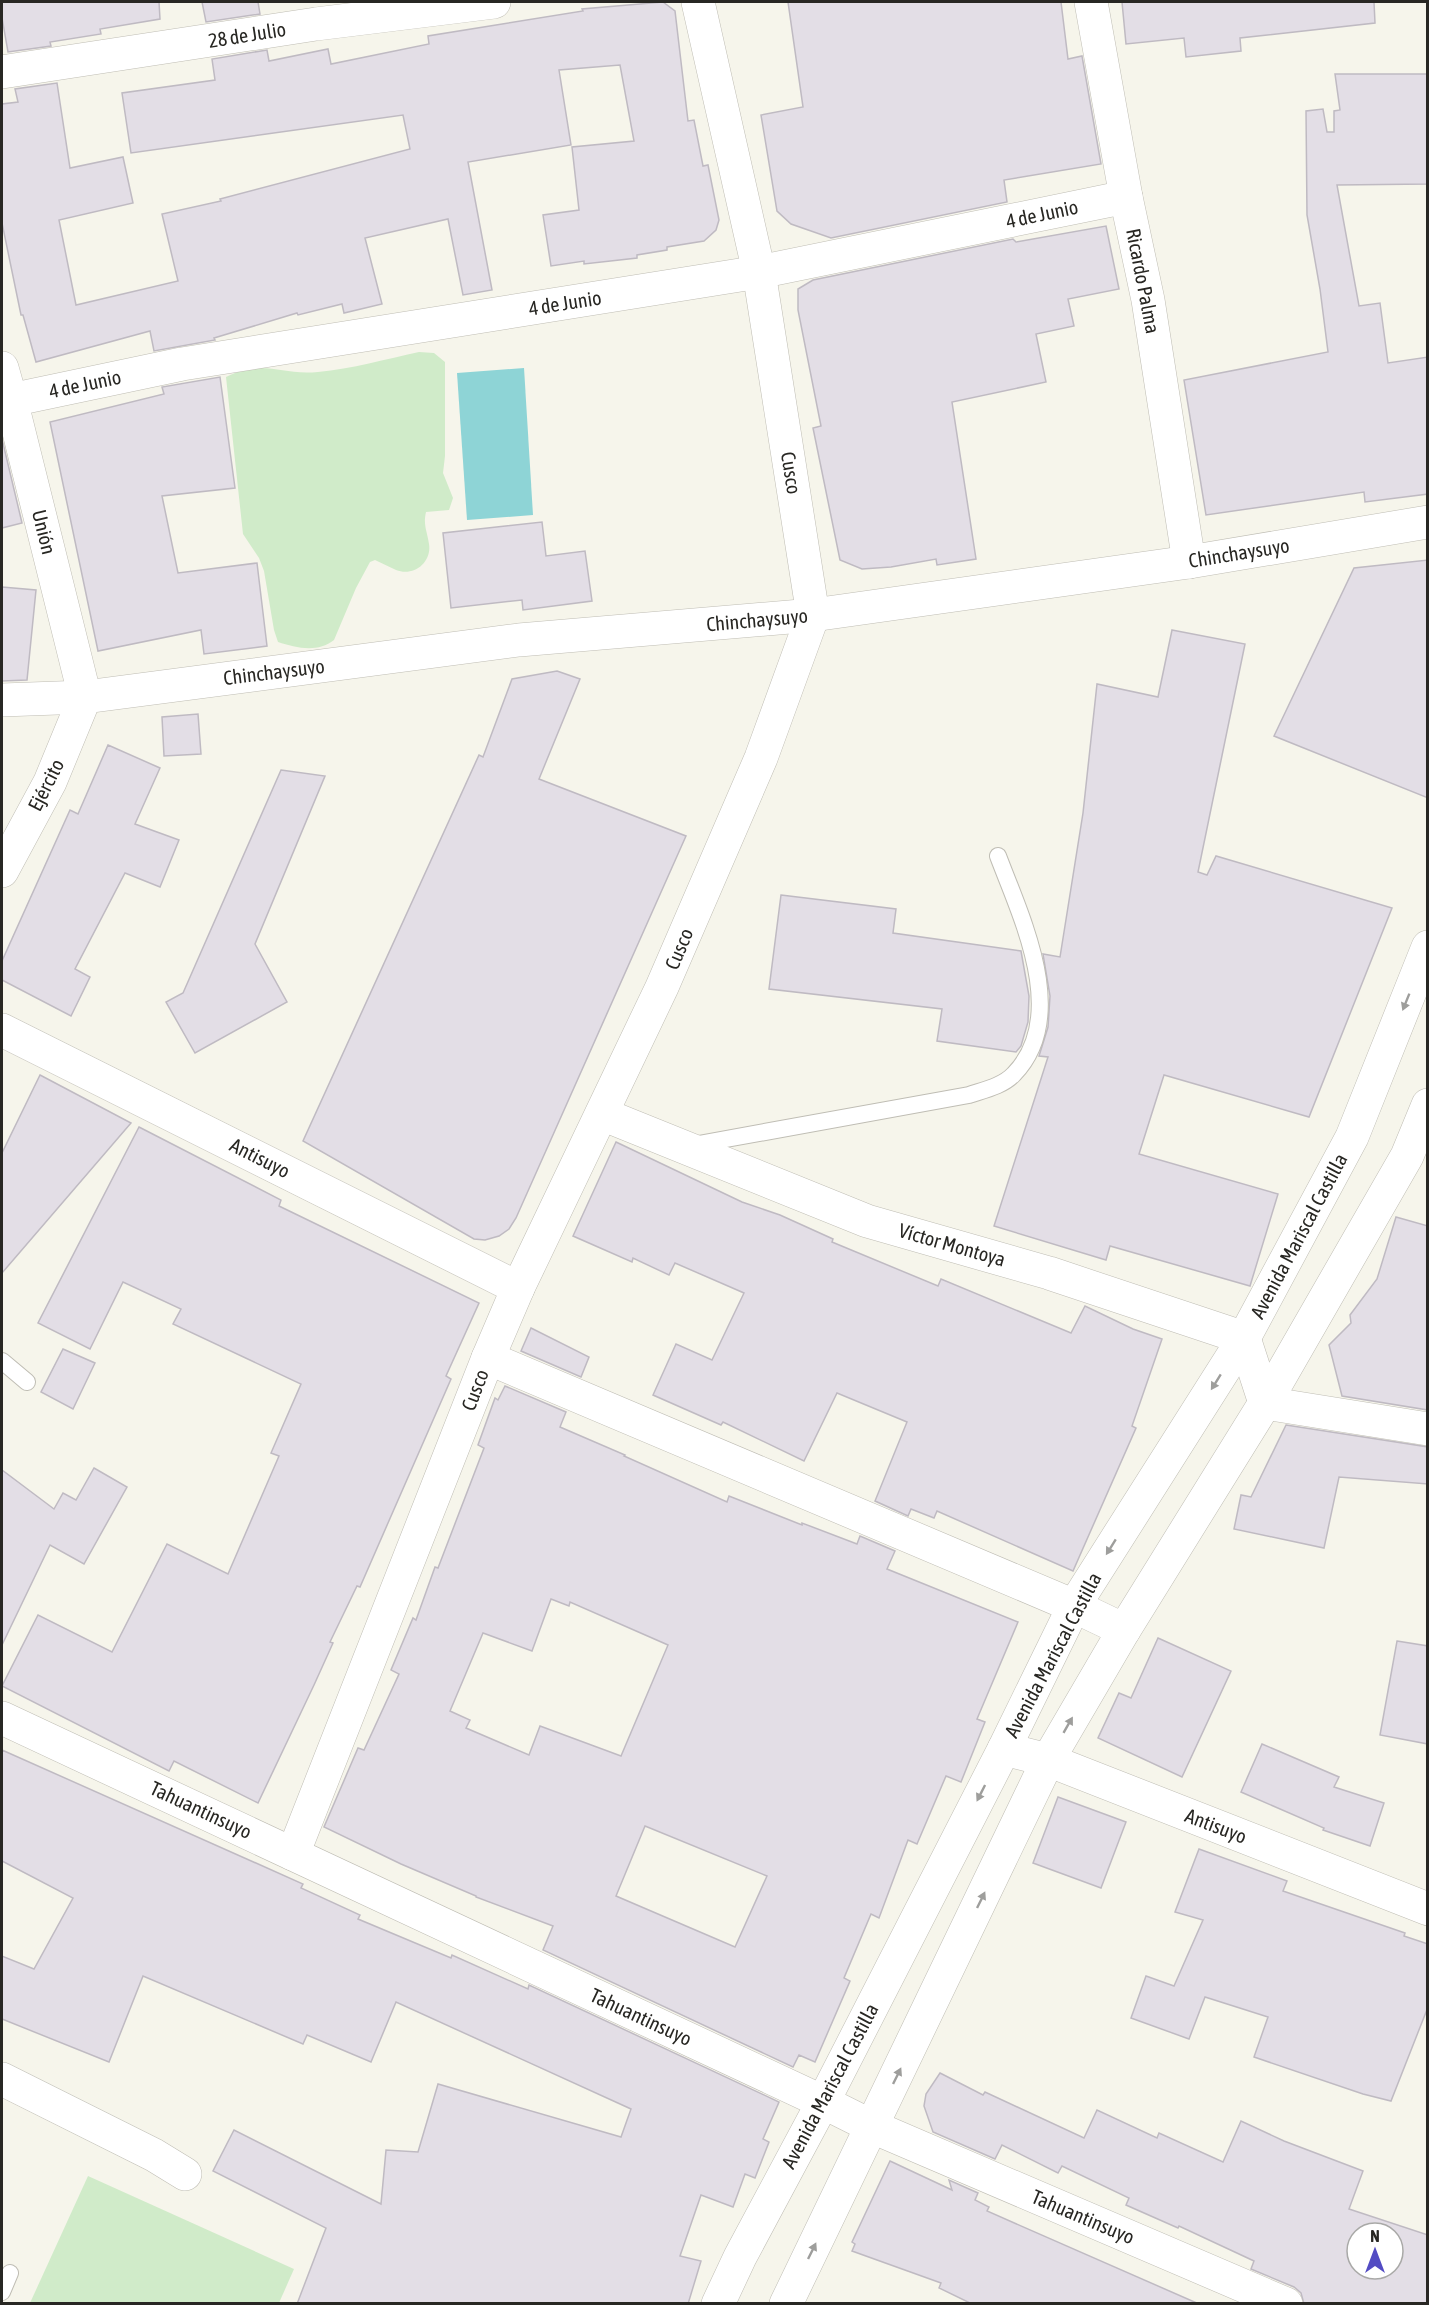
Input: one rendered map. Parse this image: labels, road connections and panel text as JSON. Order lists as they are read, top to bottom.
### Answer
{
  "streets": {
    "street": [
      "28 de Julio",
      "4 de Junio",
      "Ricardo Palma",
      "Cusco",
      "Unión",
      "Chinchaysuyo",
      "Ejército",
      "Antisuyo",
      "Avenida Mariscal Castilla",
      "Víctor Montoya",
      "Tahuantinsuyo"
    ]
  },
  "crossings": [
    ["4 de Junio", "Ricardo Palma"],
    ["4 de Junio", "Cusco"],
    ["4 de Junio", "Unión"],
    ["Ricardo Palma", "Chinchaysuyo"],
    ["Cusco", "Chinchaysuyo"],
    ["Cusco", "Antisuyo"],
    ["Cusco", "Víctor Montoya"],
    ["Cusco", "Tahuantinsuyo"],
    ["Unión", "Chinchaysuyo"],
    ["Unión", "Ejército"],
    ["Chinchaysuyo", "Ejército"],
    ["Antisuyo", "Avenida Mariscal Castilla"],
    ["Avenida Mariscal Castilla", "Víctor Montoya"],
    ["Avenida Mariscal Castilla", "Tahuantinsuyo"]
  ],
  "north": "top"
}
